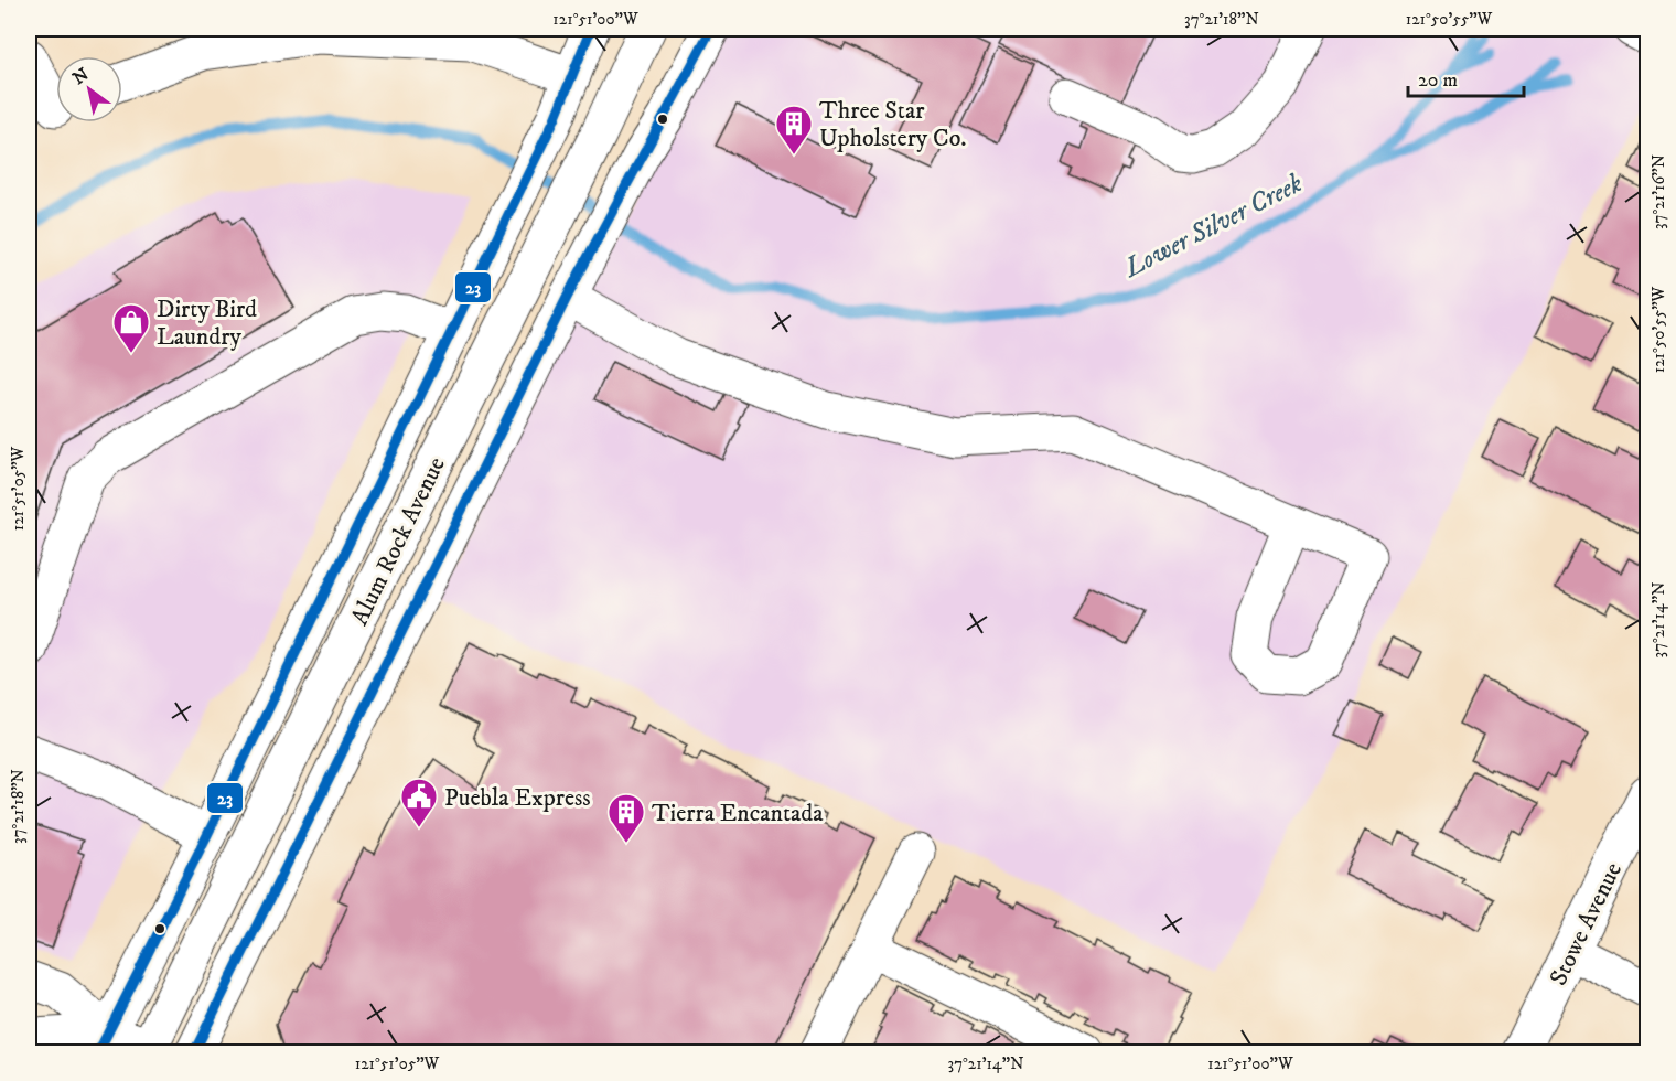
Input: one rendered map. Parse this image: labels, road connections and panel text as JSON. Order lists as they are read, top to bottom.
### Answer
{
  "streets": {
    "main road": ["Alum Rock Avenue", "Stowe Avenue"]
  },
  "water": ["Lower Silver Creek"],
  "places": {
    "building": ["Three Star Upholstery Co.", "Tierra Encantada"],
    "shop": ["Dirty Bird Laundry"],
    "public building": ["Puebla Express"]
  },
  "lines": ["transit line 23"],
  "scale_bar": "20 m",
  "north": "top left",
  "coordinates": [
    "121°51'00\"W",
    "37°21'18\"N",
    "121°50'55\"W",
    "37°21'16\"N",
    "121°51'05\"W",
    "37°21'14\"N"
  ]
}
